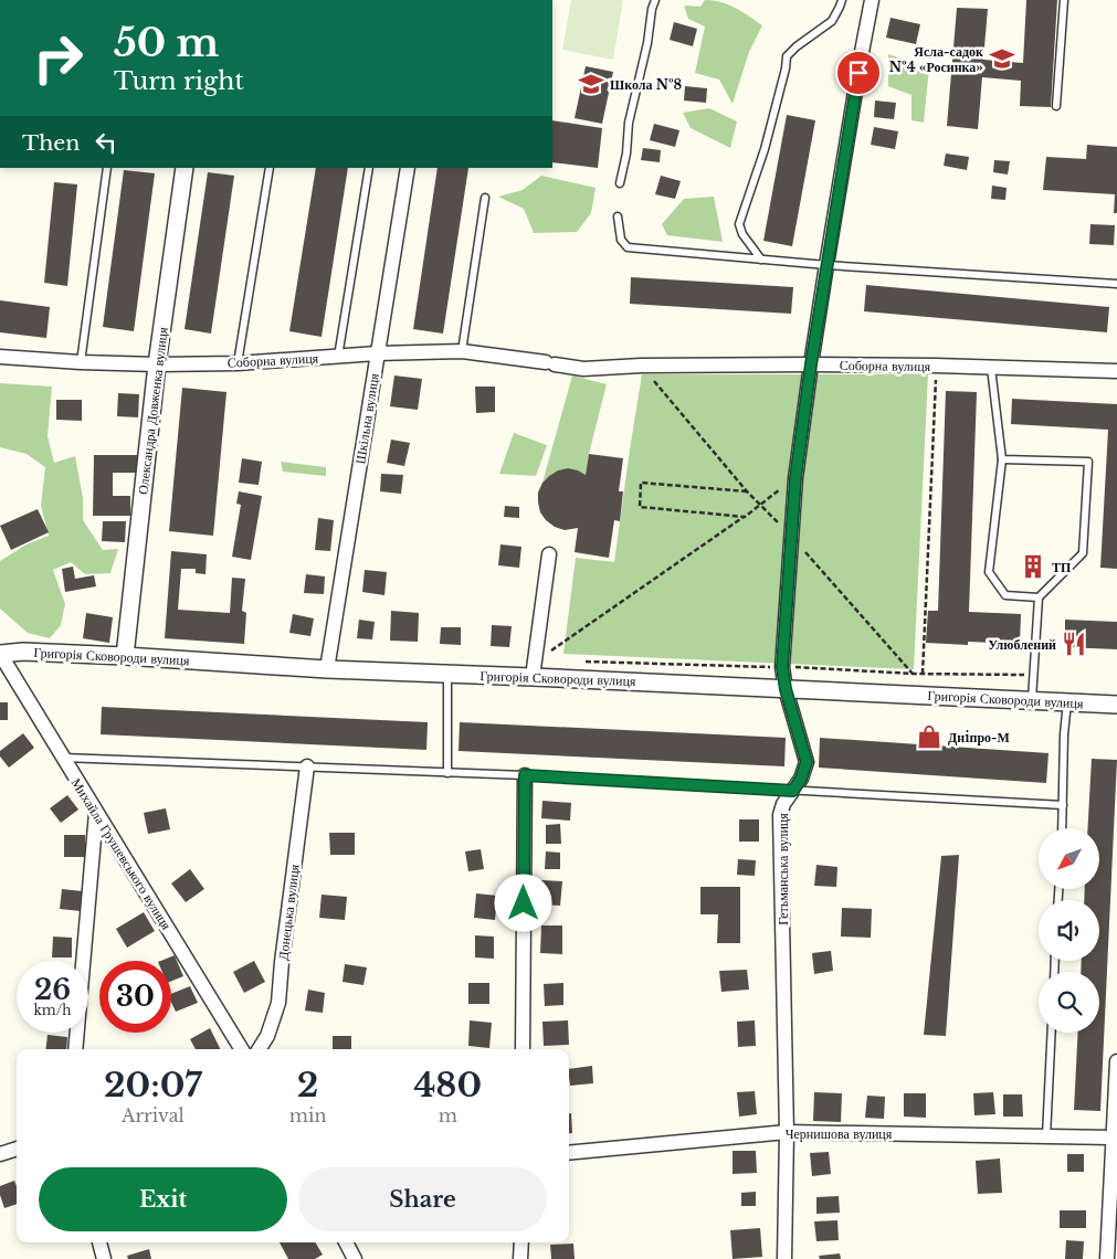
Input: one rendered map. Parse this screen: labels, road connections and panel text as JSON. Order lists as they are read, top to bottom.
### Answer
{
  "streets": {
    "street": [
      "Соборна вулиця",
      "Олександра Довженка вулиця",
      "Шкільна вулиця",
      "Григорія Сковороди вулиця",
      "Михайла Грушевського вулиця",
      "Гетьманська вулиця",
      "Донецька вулиця",
      "Чернишова вулиця"
    ]
  },
  "crossings": [
    ["Соборна вулиця", "Олександра Довженка вулиця"],
    ["Соборна вулиця", "Шкільна вулиця"],
    ["Соборна вулиця", "Гетьманська вулиця"],
    ["Олександра Довженка вулиця", "Григорія Сковороди вулиця"],
    ["Шкільна вулиця", "Григорія Сковороди вулиця"],
    ["Григорія Сковороди вулиця", "Михайла Грушевського вулиця"],
    ["Григорія Сковороди вулиця", "Гетьманська вулиця"],
    ["Гетьманська вулиця", "Чернишова вулиця"]
  ],
  "places": {
    "school or university": ["Ясла-садок №4 «Росинка»", "Школа №8"],
    "building": ["ТП"],
    "restaurant": ["Улюблений"],
    "shop": ["Днiпро-М"]
  },
  "north": "bottom left",
  "page": {
    "turn": ["50 m", "Turn right"],
    "then": "Then",
    "speed": "26 km/h",
    "limit": "30",
    "eta": [
      "20:07",
      "Arrival",
      "2",
      "min",
      "480",
      "m"
    ],
    "buttons": ["Exit", "Share"]
  }
}
